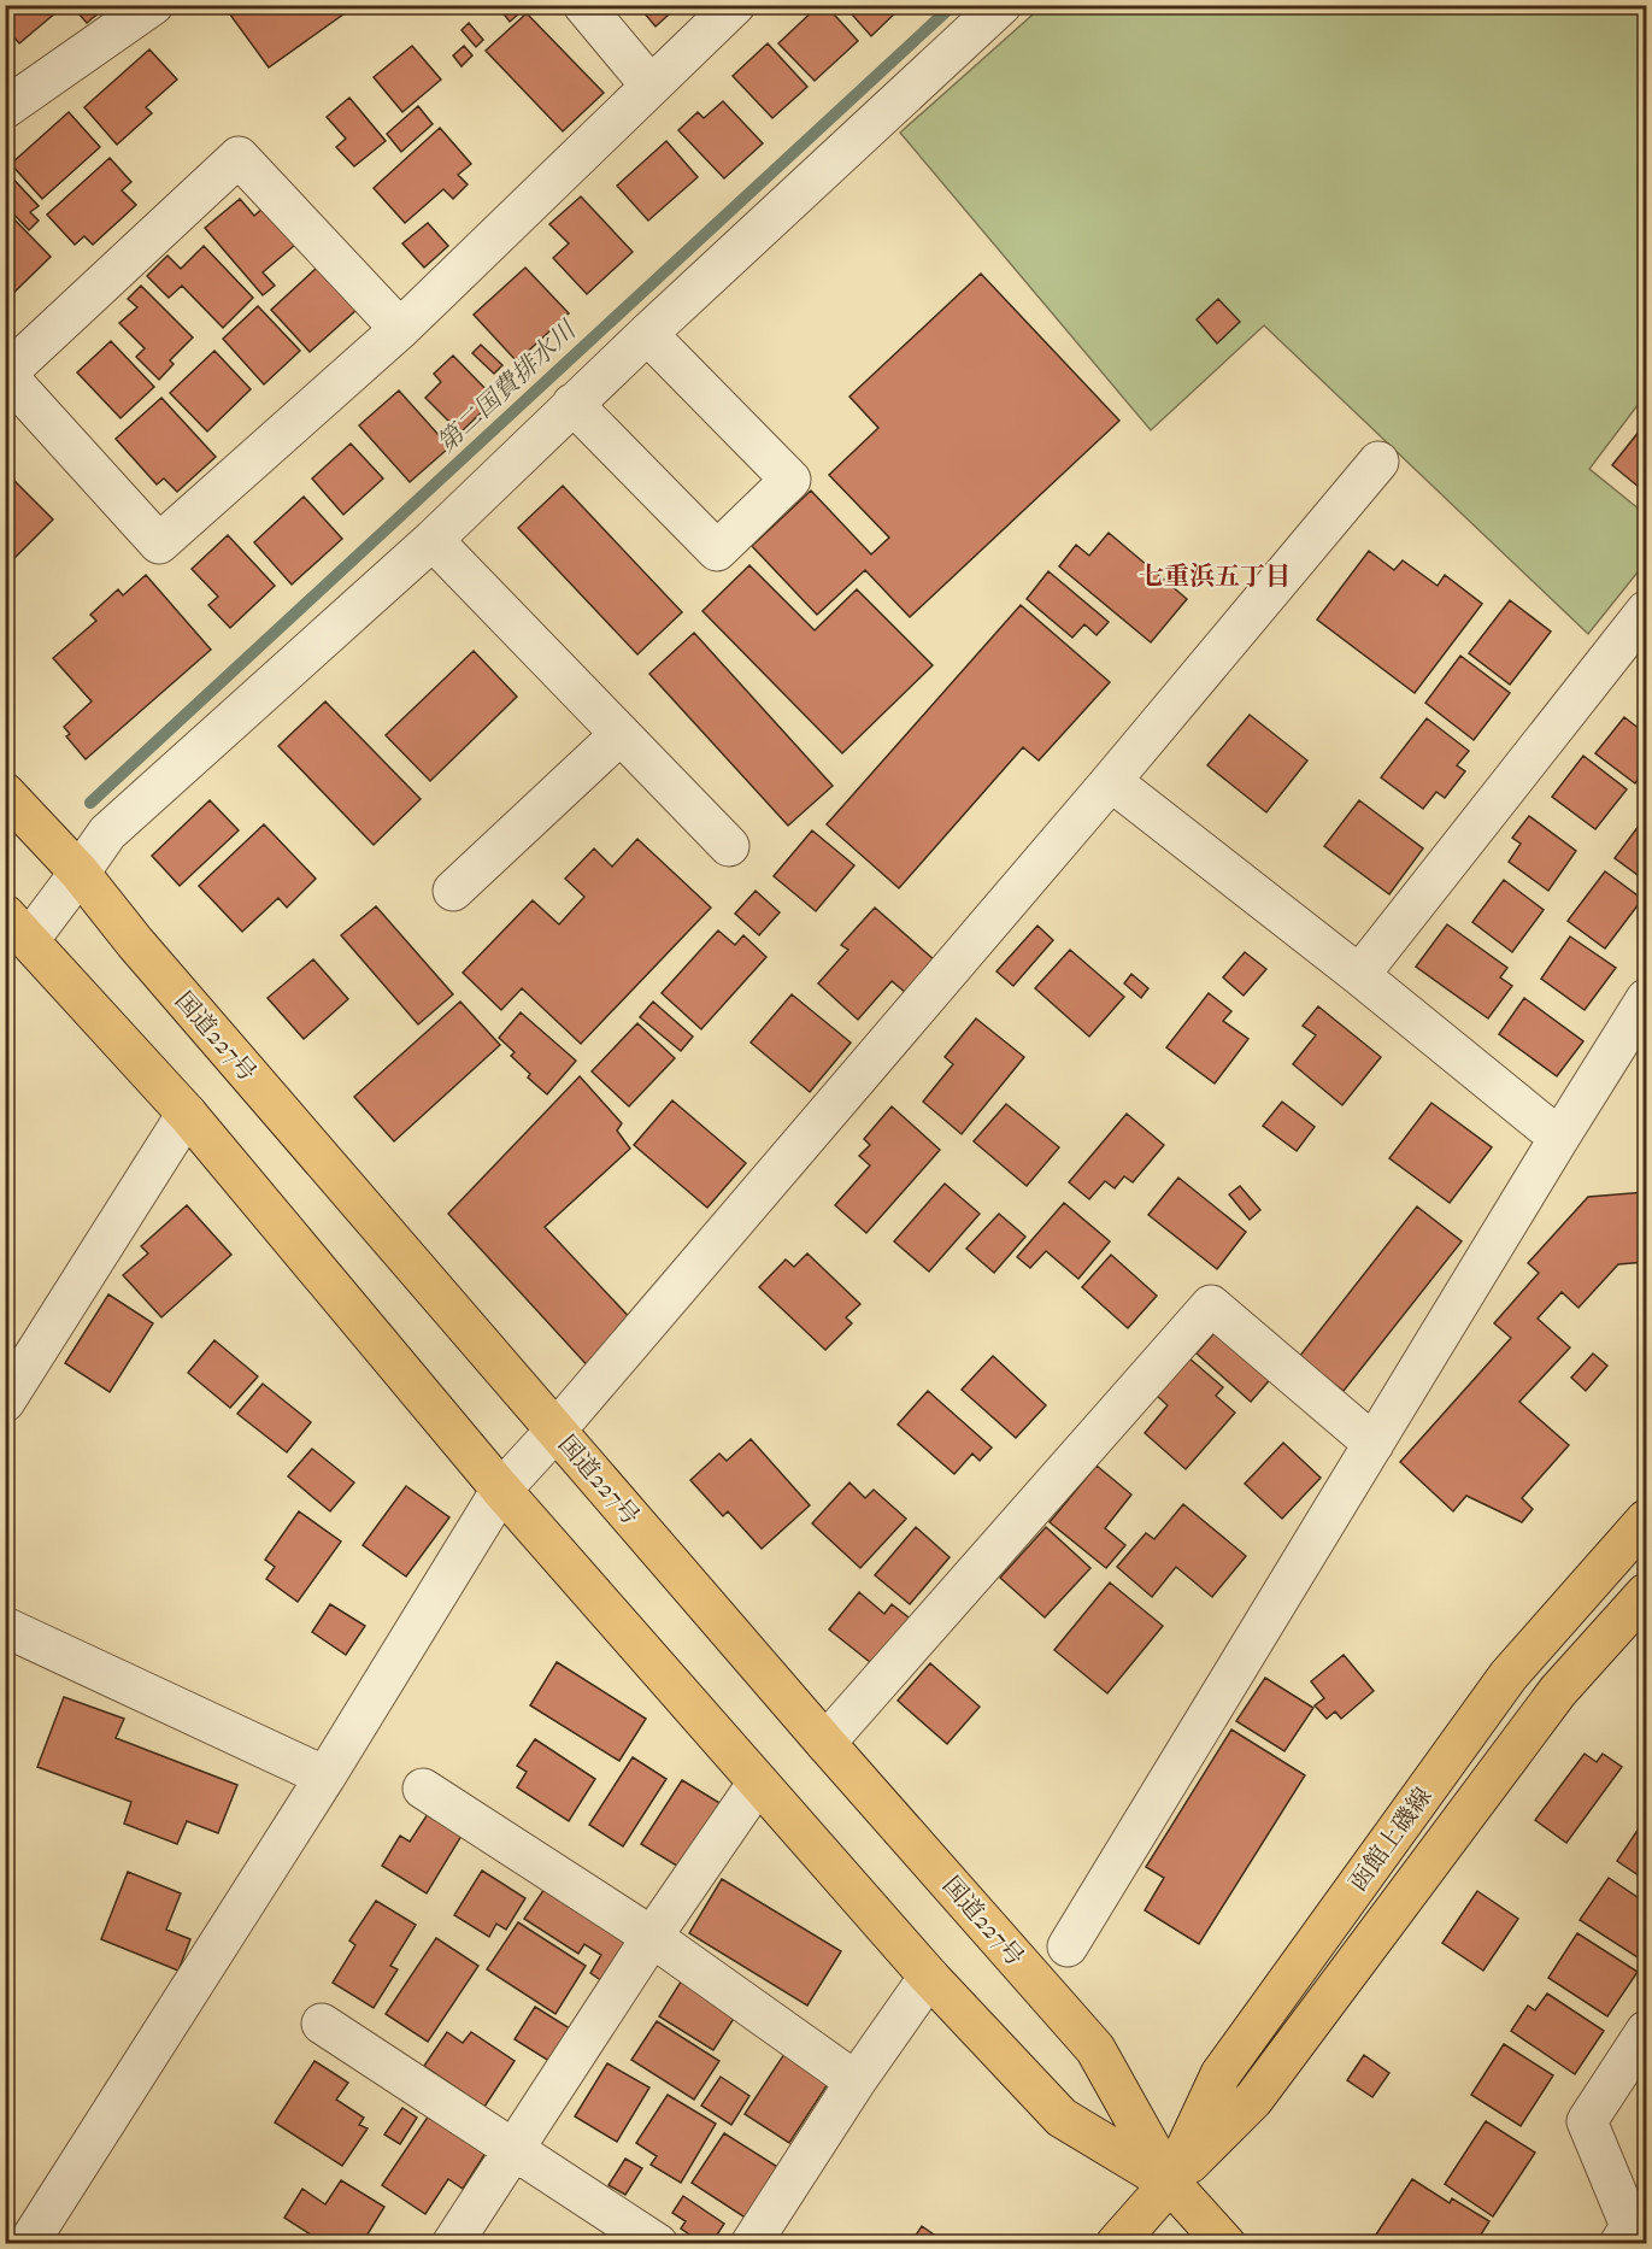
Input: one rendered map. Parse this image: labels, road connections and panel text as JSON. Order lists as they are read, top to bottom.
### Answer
{
  "streets": {
    "main road": ["国道227号", "函館上磯線"]
  },
  "crossings": [
    ["国道227号", "函館上磯線"]
  ],
  "districts": ["七重浜五丁目"],
  "water": ["第二国費排水川"]
}
